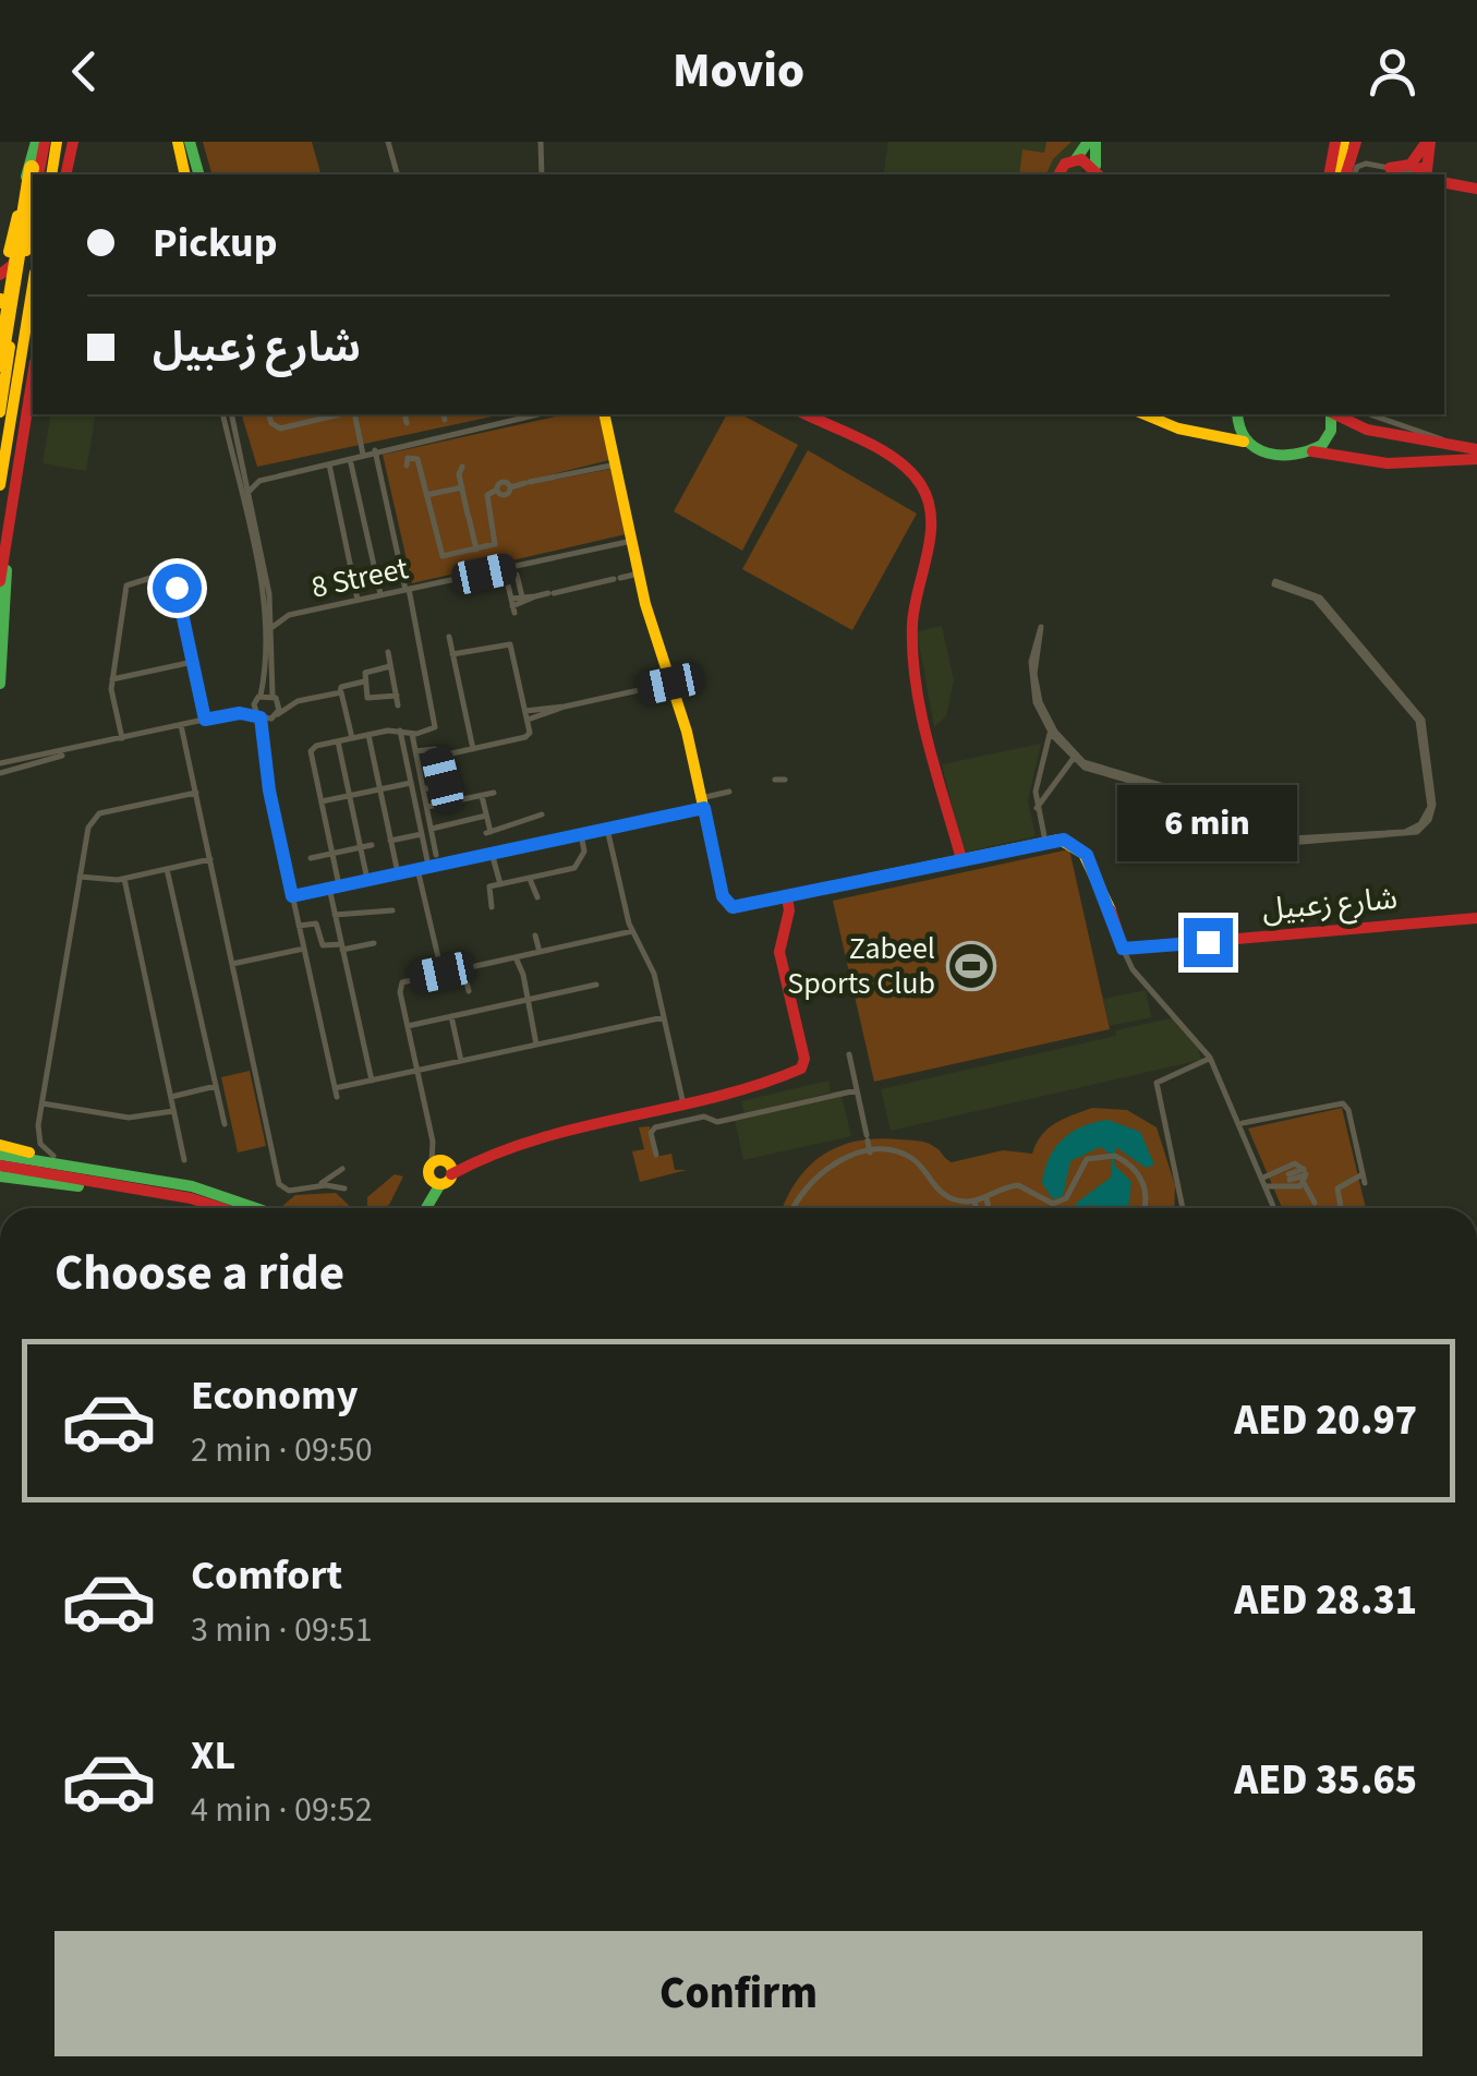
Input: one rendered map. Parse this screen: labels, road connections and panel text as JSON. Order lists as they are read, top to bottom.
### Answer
{
  "streets": {
    "main road": ["شارع زعبيل"],
    "street": ["8 Street"]
  },
  "places": {
    "sports": ["Zabeel Sports Club"]
  },
  "page": {
    "header": "Movio",
    "banner": ["Pickup", "شارع زعبيل"],
    "bubble": "6 min",
    "heading": "Choose a ride",
    "list": [
      {
        "name": "Economy",
        "note": "2 min · 09:50",
        "value": "AED 20.97"
      },
      {
        "name": "Comfort",
        "note": "3 min · 09:51",
        "value": "AED 28.31"
      },
      {
        "name": "XL",
        "note": "4 min · 09:52",
        "value": "AED 35.65"
      }
    ],
    "buttons": "Confirm"
  }
}
